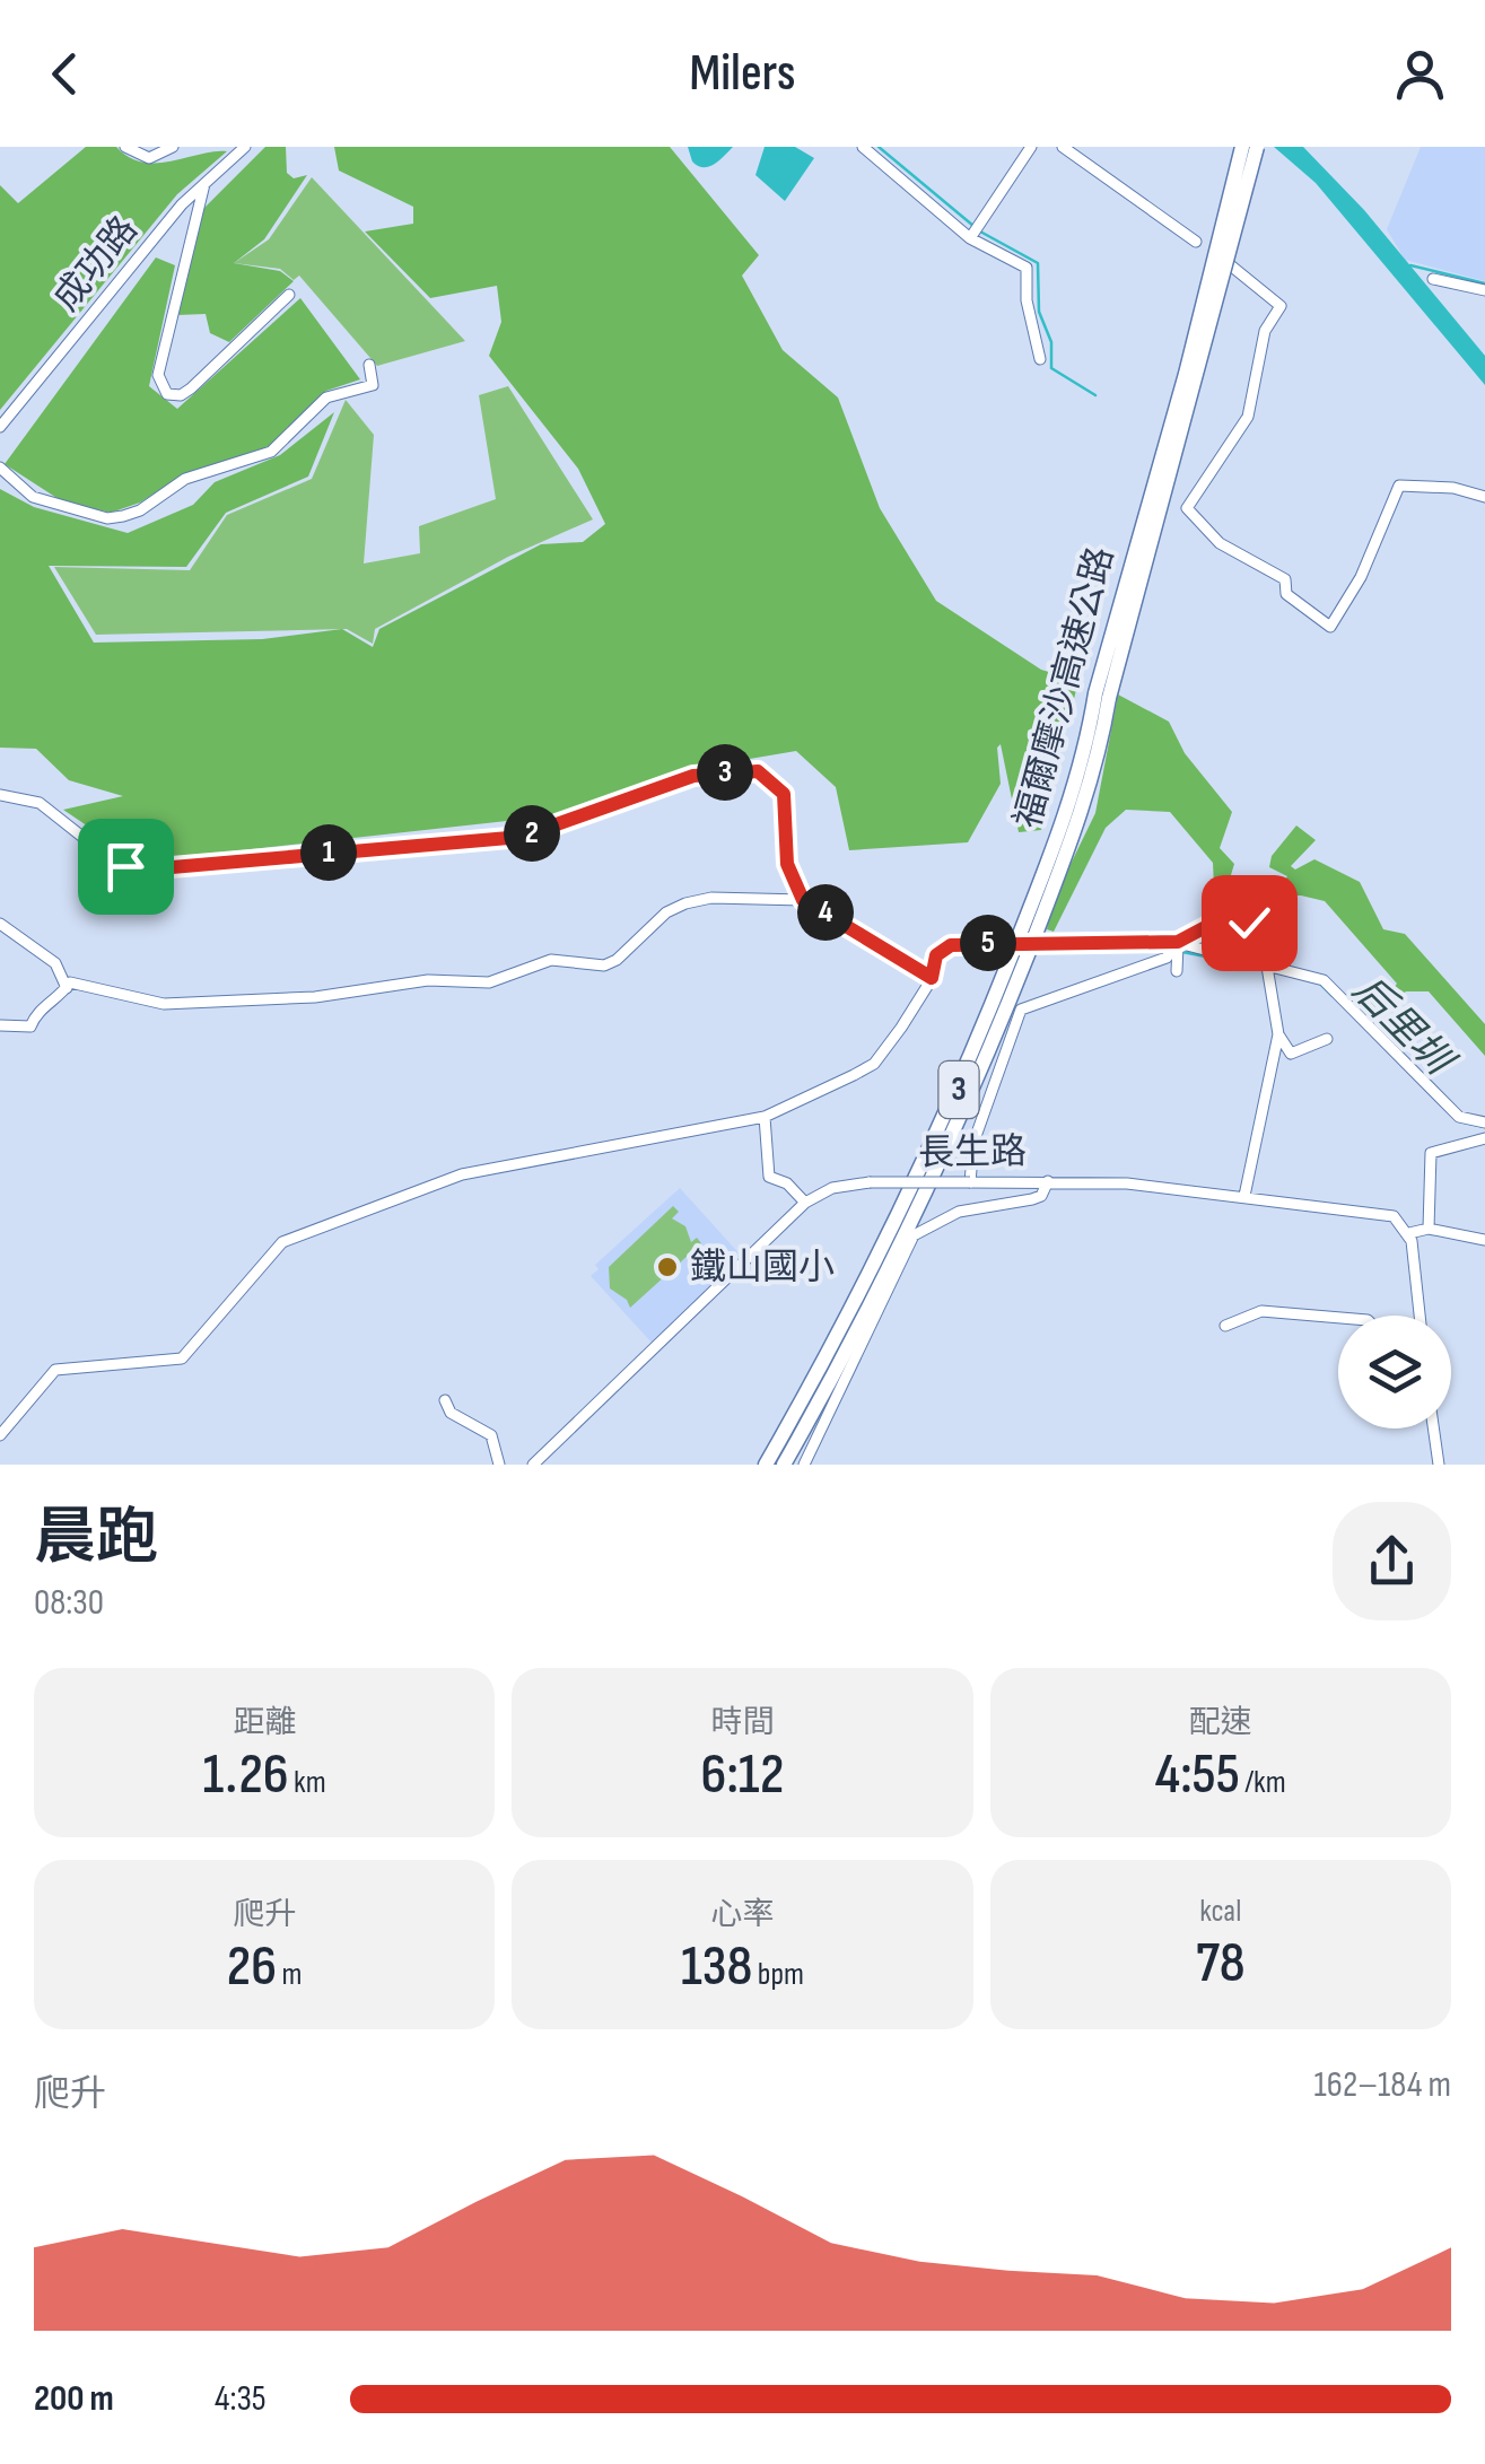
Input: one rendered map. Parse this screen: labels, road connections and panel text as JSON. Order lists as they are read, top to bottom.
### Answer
{
  "streets": {
    "highway": ["福爾摩沙高速公路", "3"],
    "street": ["成功路", "長生路"]
  },
  "water": ["后里圳"],
  "places": ["鐵山國小"],
  "page": {
    "header": "Milers",
    "pins": [
      "3",
      "2",
      "1",
      "4",
      "5"
    ],
    "heading": ["晨跑", "08:30"],
    "stats": [
      ["距離", "1.26 km"],
      ["時間", "6:12"],
      ["配速", "4:55 /km"],
      ["爬升", "26 m"],
      ["心率", "138 bpm"],
      ["kcal", "78"]
    ],
    "chart": ["爬升", "162–184 m"],
    "list": [
      {
        "name": "200 m",
        "note": "4:35"
      }
    ]
  }
}
